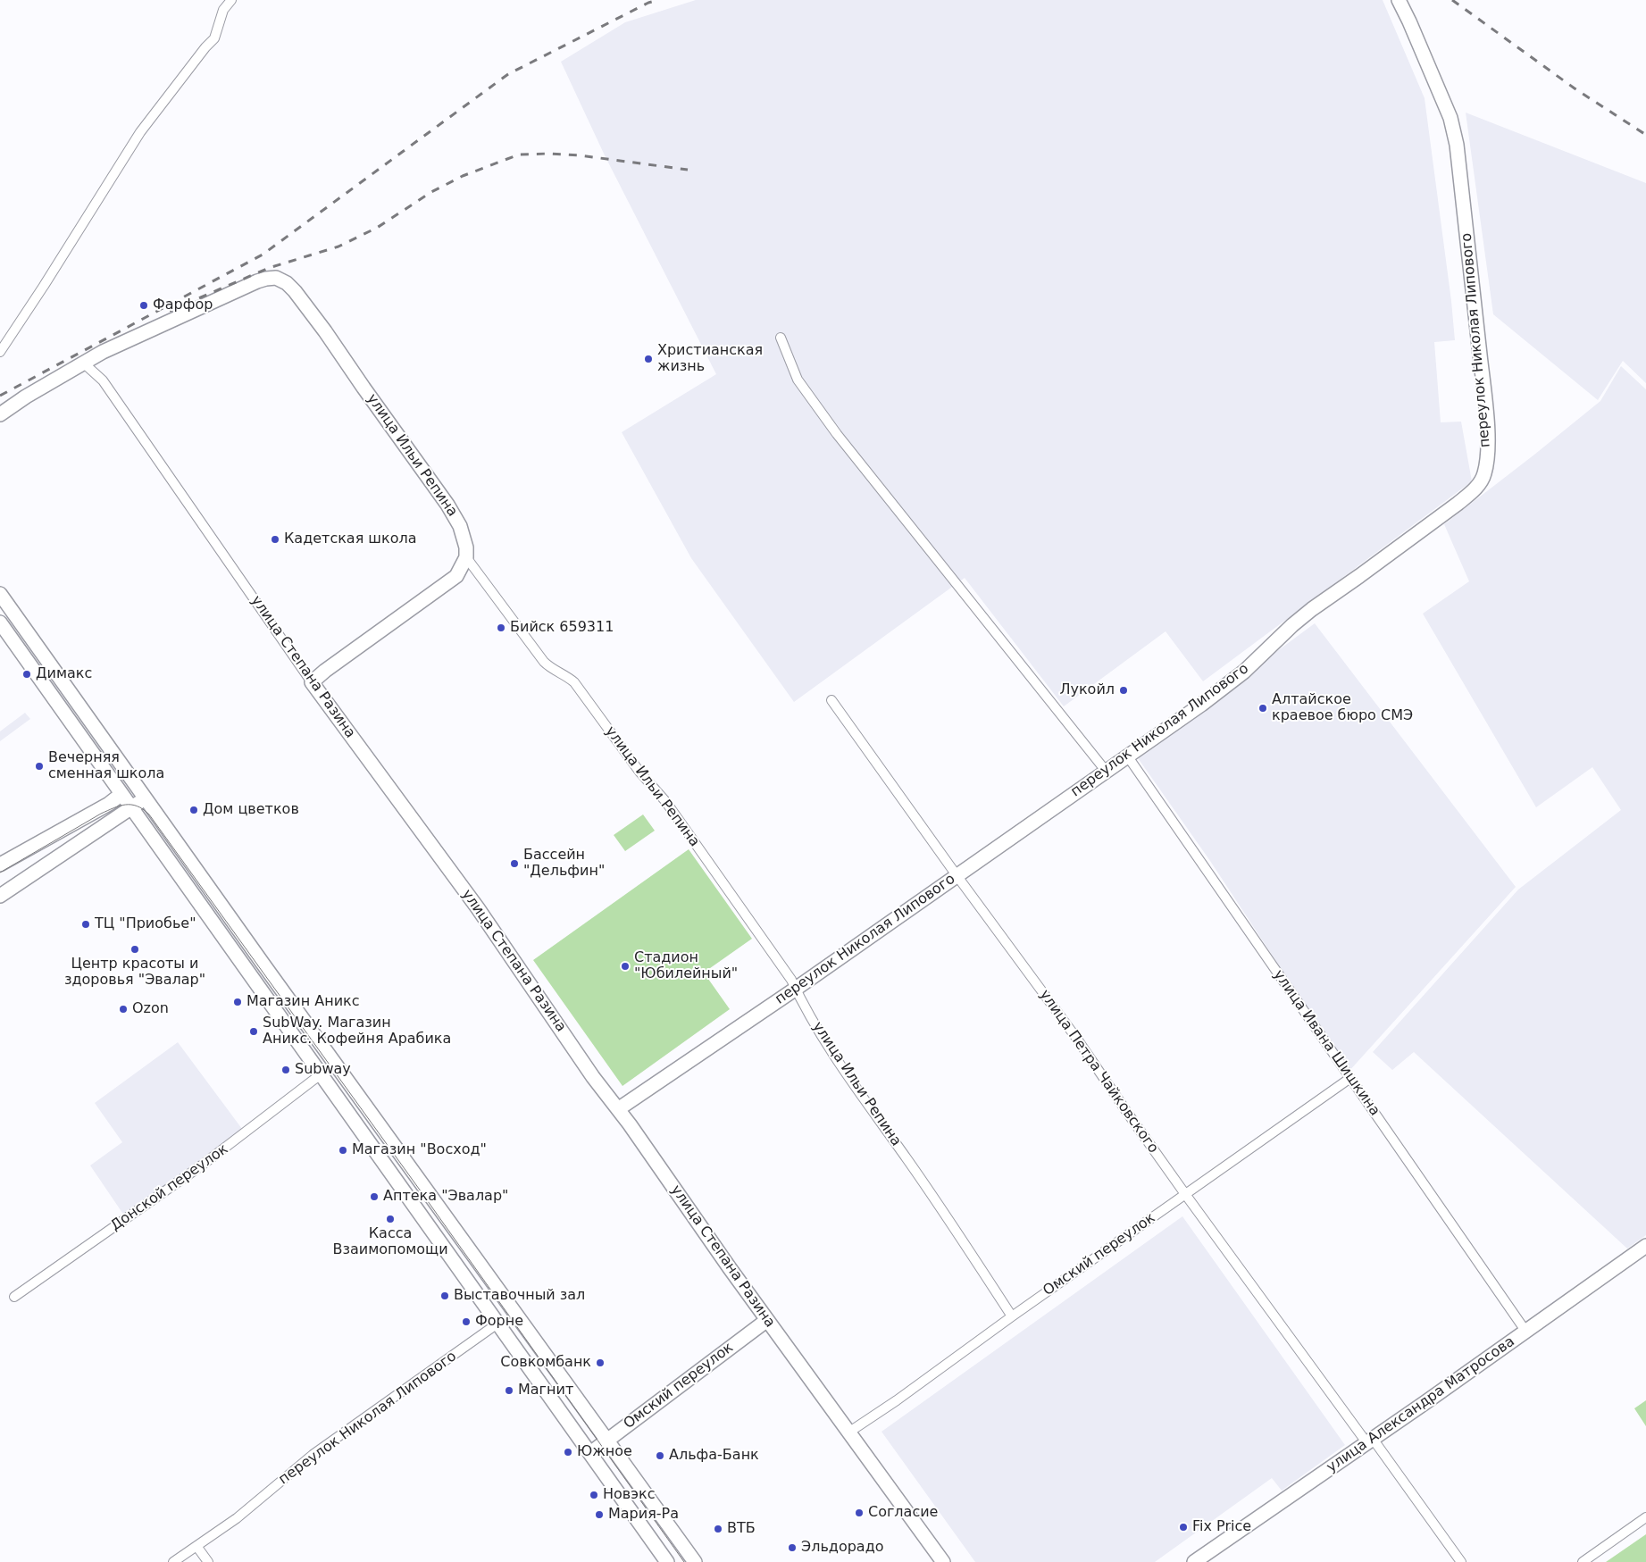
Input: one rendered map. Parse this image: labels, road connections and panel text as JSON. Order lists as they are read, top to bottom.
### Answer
{
  "streets": {
    "street": [
      "переулок Николая Липового",
      "улица Ильи Репина",
      "улица Степана Разина",
      "улица Ивана Шишкина",
      "улица Петра Чайковского",
      "Донской переулок",
      "Омский переулок",
      "улица Александра Матросова"
    ]
  },
  "crossings": [
    ["переулок Николая Липового", "улица Ильи Репина"],
    ["переулок Николая Липового", "улица Степана Разина"],
    ["переулок Николая Липового", "улица Ивана Шишкина"],
    ["переулок Николая Липового", "улица Петра Чайковского"],
    ["улица Ильи Репина", "улица Степана Разина"],
    ["улица Ильи Репина", "Омский переулок"],
    ["улица Степана Разина", "Омский переулок"],
    ["улица Ивана Шишкина", "Омский переулок"],
    ["улица Ивана Шишкина", "улица Александра Матросова"],
    ["улица Петра Чайковского", "Омский переулок"],
    ["улица Петра Чайковского", "улица Александра Матросова"]
  ],
  "places": [
    "Фарфор",
    "Христианская жизнь",
    "Кадетская школа",
    "Бийск 659311",
    "Димакс",
    "Лукойл",
    "Алтайское краевое бюро СМЭ",
    "Вечерняя сменная школа",
    "Дом цветков",
    "Бассейн \"Дельфин\"",
    "ТЦ \"Приобье\"",
    "Центр красоты и здоровья \"Эвалар\"",
    "Стадион \"Юбилейный\"",
    "Магазин Аникс",
    "Ozon",
    "SubWay. Магазин Аникс. Кофейня Арабика",
    "Subway",
    "Магазин \"Восход\"",
    "Аптека \"Эвалар\"",
    "Касса Взаимопомощи",
    "Выставочный зал",
    "Форне",
    "Совкомбанк",
    "Магнит",
    "Южное",
    "Альфа-Банк",
    "Новэкс",
    "Согласие",
    "Мария-Ра",
    "Fix Price",
    "ВТБ",
    "Эльдорадо"
  ]
}
